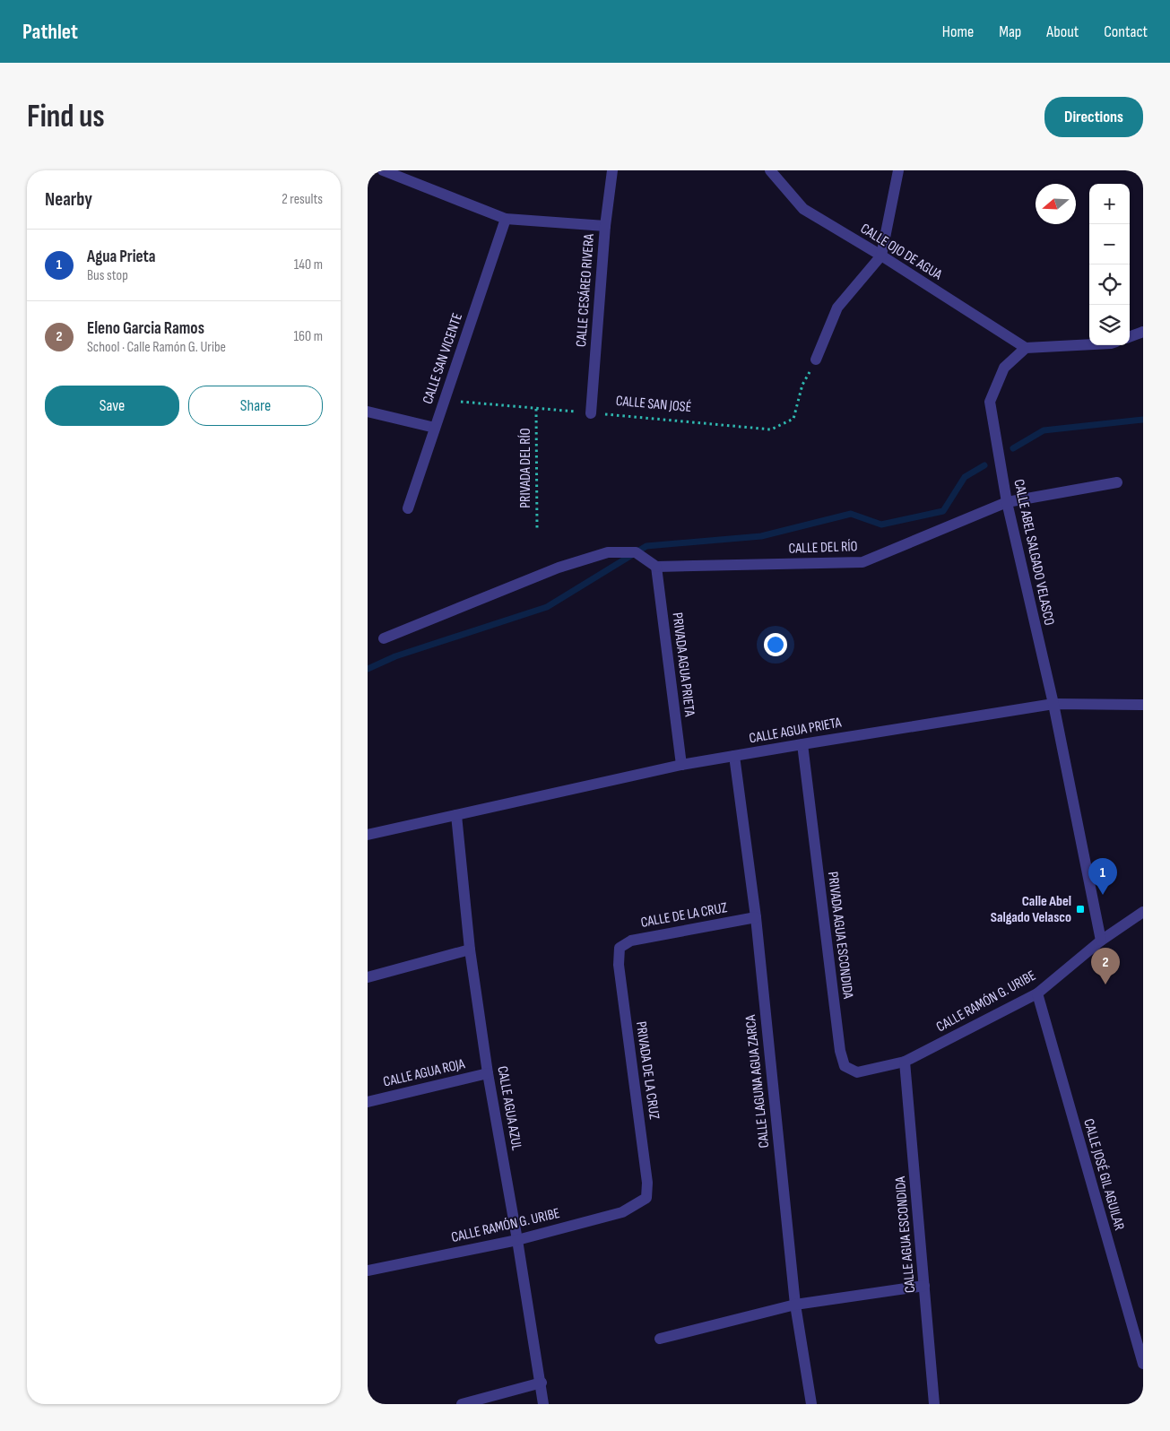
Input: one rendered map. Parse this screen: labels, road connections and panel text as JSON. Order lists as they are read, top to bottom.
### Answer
{
  "streets": {
    "street": [
      "CALLE OJO DE AGUA",
      "CALLE CESÁREO RIVERA",
      "CALLE SAN VICENTE",
      "CALLE DEL RÍO",
      "CALLE ABEL SALGADO VELASCO",
      "PRIVADA AGUA PRIETA",
      "CALLE AGUA PRIETA",
      "CALLE DE LA CRUZ",
      "PRIVADA AGUA ESCONDIDA",
      "CALLE RAMÓN G. URIBE",
      "PRIVADA DE LA CRUZ",
      "CALLE AGUA ROJA",
      "CALLE LAGUNA AGUA ZARCA",
      "CALLE AGUA AZUL",
      "CALLE JOSÉ GIL AGUILAR",
      "CALLE AGUA ESCONDIDA"
    ],
    "path": ["CALLE SAN JOSÉ", "PRIVADA DEL RÍO"]
  },
  "crossings": [
    ["CALLE OJO DE AGUA", "CALLE ABEL SALGADO VELASCO"],
    ["CALLE CESÁREO RIVERA", "CALLE SAN JOSÉ"],
    ["CALLE SAN VICENTE", "CALLE SAN JOSÉ"],
    ["CALLE SAN JOSÉ", "PRIVADA DEL RÍO"],
    ["CALLE DEL RÍO", "CALLE ABEL SALGADO VELASCO"],
    ["CALLE DEL RÍO", "PRIVADA AGUA PRIETA"],
    ["CALLE ABEL SALGADO VELASCO", "CALLE AGUA PRIETA"],
    ["CALLE ABEL SALGADO VELASCO", "CALLE RAMÓN G. URIBE"],
    ["PRIVADA AGUA PRIETA", "CALLE AGUA PRIETA"],
    ["CALLE AGUA PRIETA", "PRIVADA AGUA ESCONDIDA"],
    ["CALLE AGUA PRIETA", "CALLE LAGUNA AGUA ZARCA"],
    ["CALLE AGUA PRIETA", "CALLE AGUA AZUL"],
    ["CALLE DE LA CRUZ", "PRIVADA DE LA CRUZ"],
    ["CALLE DE LA CRUZ", "CALLE LAGUNA AGUA ZARCA"],
    ["PRIVADA AGUA ESCONDIDA", "CALLE RAMÓN G. URIBE"],
    ["PRIVADA AGUA ESCONDIDA", "CALLE AGUA ESCONDIDA"],
    ["CALLE RAMÓN G. URIBE", "PRIVADA DE LA CRUZ"],
    ["CALLE RAMÓN G. URIBE", "CALLE AGUA AZUL"],
    ["CALLE RAMÓN G. URIBE", "CALLE JOSÉ GIL AGUILAR"],
    ["CALLE RAMÓN G. URIBE", "CALLE AGUA ESCONDIDA"],
    ["CALLE AGUA ROJA", "CALLE AGUA AZUL"]
  ],
  "places": {
    "transit": ["Calle Abel Salgado Velasco"]
  },
  "north": "left",
  "page": {
    "header": "Pathlet",
    "nav": [
      "Home",
      "Map",
      "About",
      "Contact"
    ],
    "buttons": [
      "Directions",
      ["Save", "Share"]
    ],
    "title": "Find us",
    "heading": ["Nearby", "2 results"],
    "map_buttons": ["+", "−"],
    "list": [
      {
        "mark": "1",
        "name": "Agua Prieta",
        "note": "Bus stop",
        "value": "140 m"
      },
      {
        "mark": "2",
        "name": "Eleno Garcia Ramos",
        "note": "School · Calle Ramón G. Uribe",
        "value": "160 m"
      }
    ],
    "pins": ["1", "2"]
  }
}
